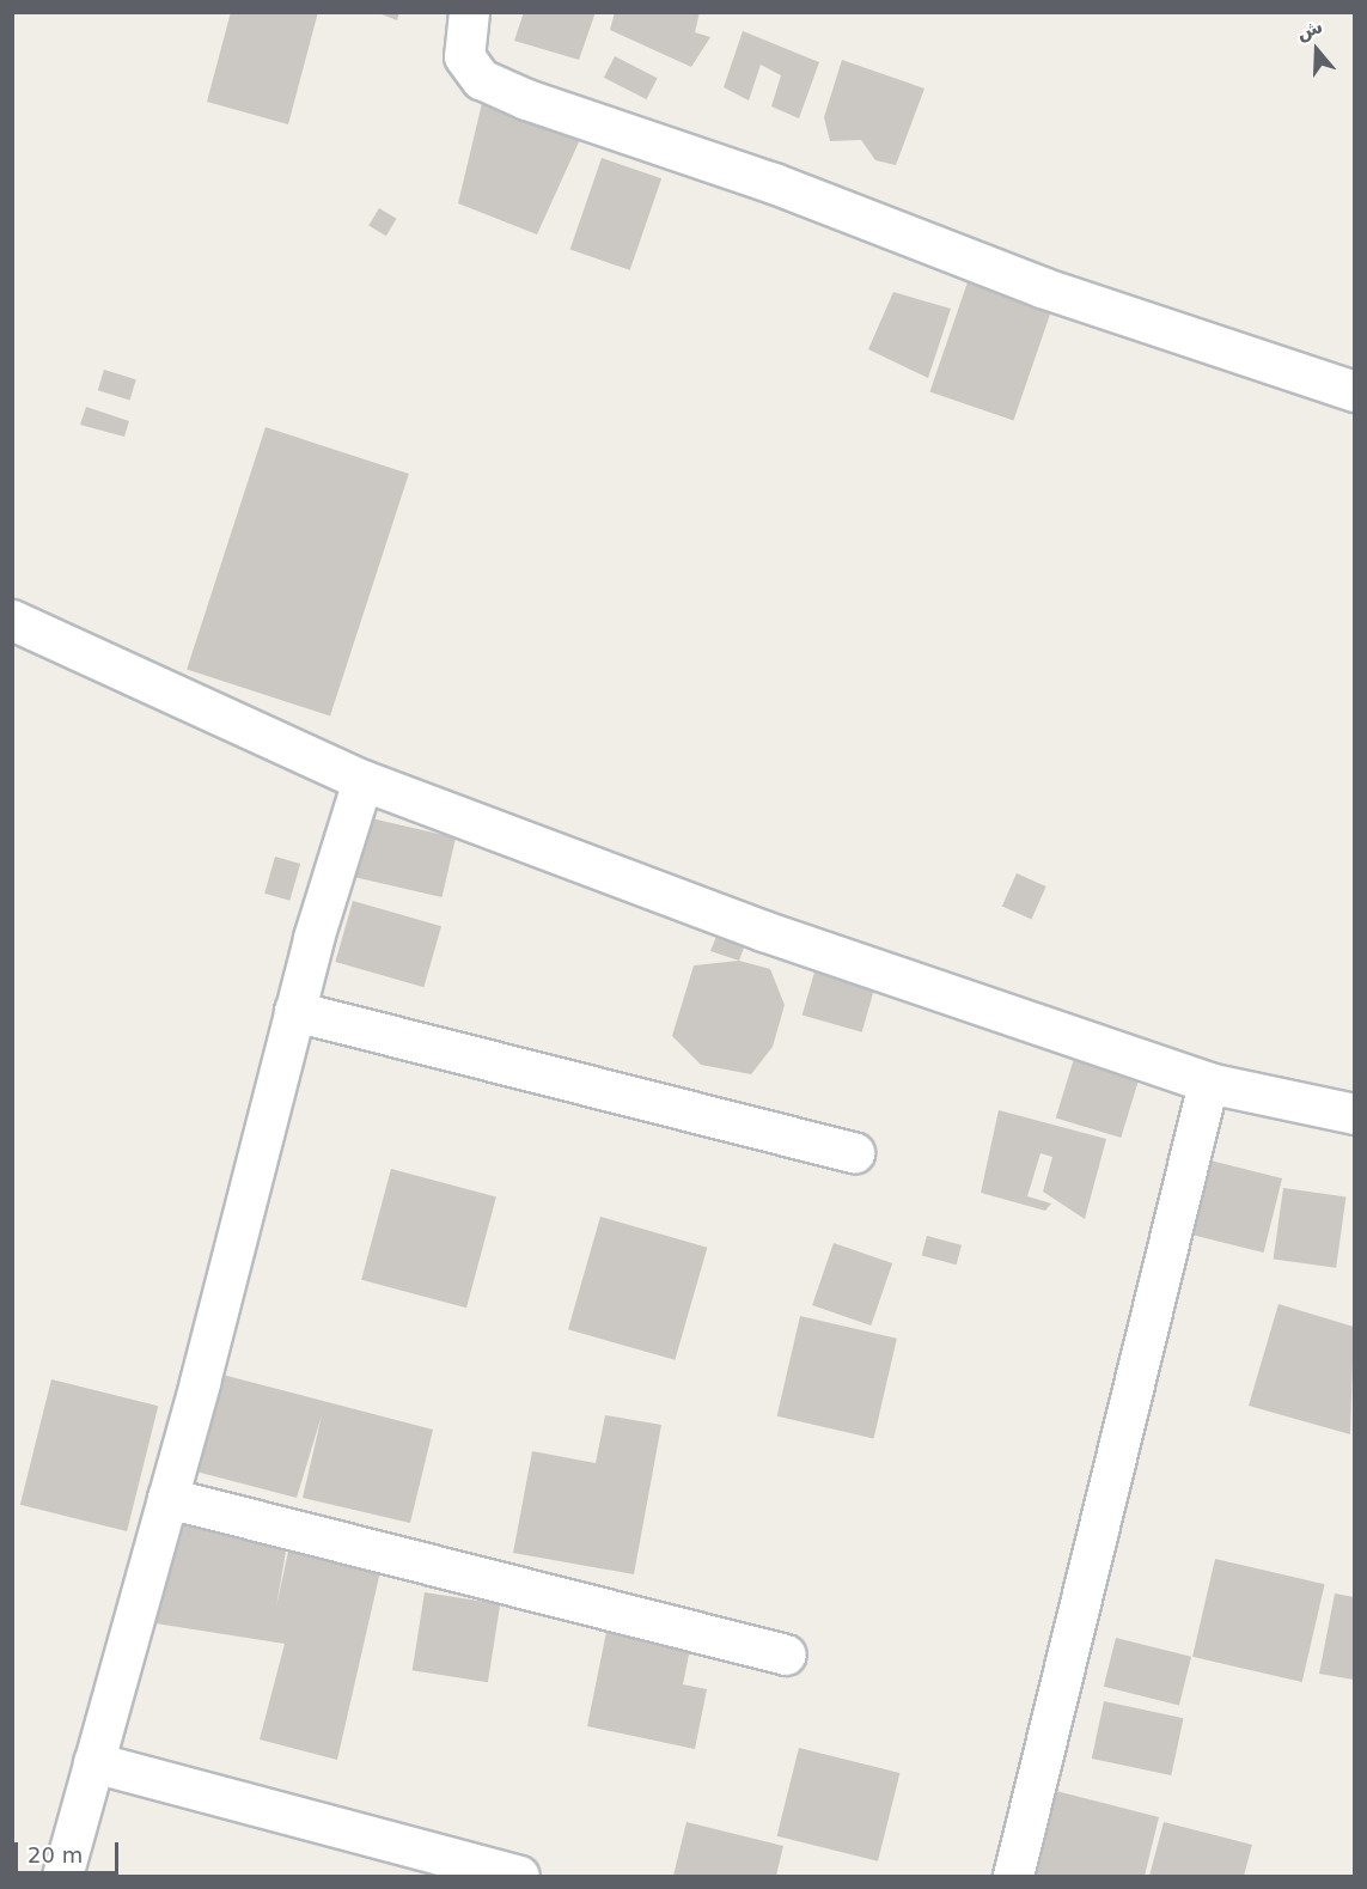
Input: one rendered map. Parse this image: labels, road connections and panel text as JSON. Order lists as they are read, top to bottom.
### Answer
{
  "scale_bar": "20 m",
  "north": "top"
}
